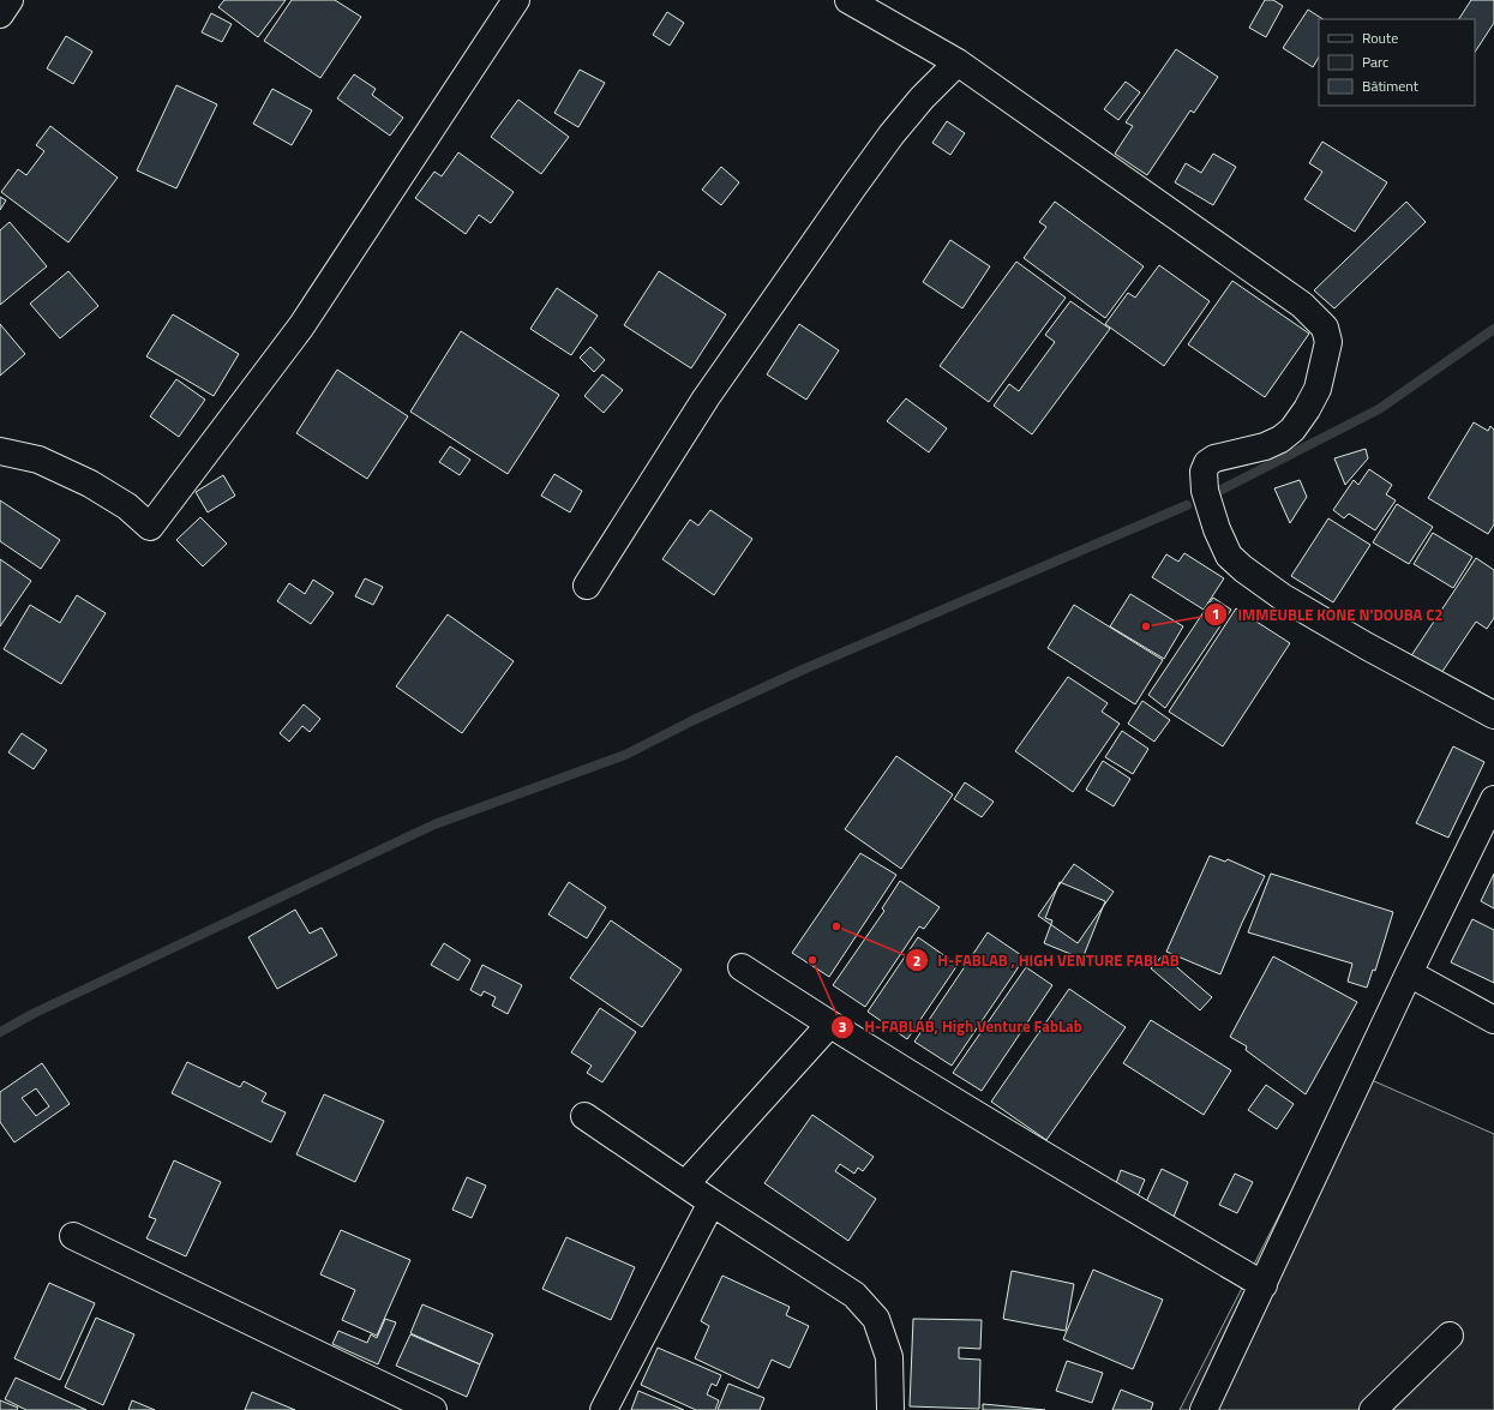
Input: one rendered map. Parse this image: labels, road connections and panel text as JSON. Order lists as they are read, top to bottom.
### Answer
{
  "places": ["IMMEUBLE KONE N'DOUBA C2", "H-FABLAB , HIGH VENTURE FABLAB", "H-FABLAB, High Venture FabLab"],
  "legend": ["Route", "Parc", "Bâtiment"]
}
